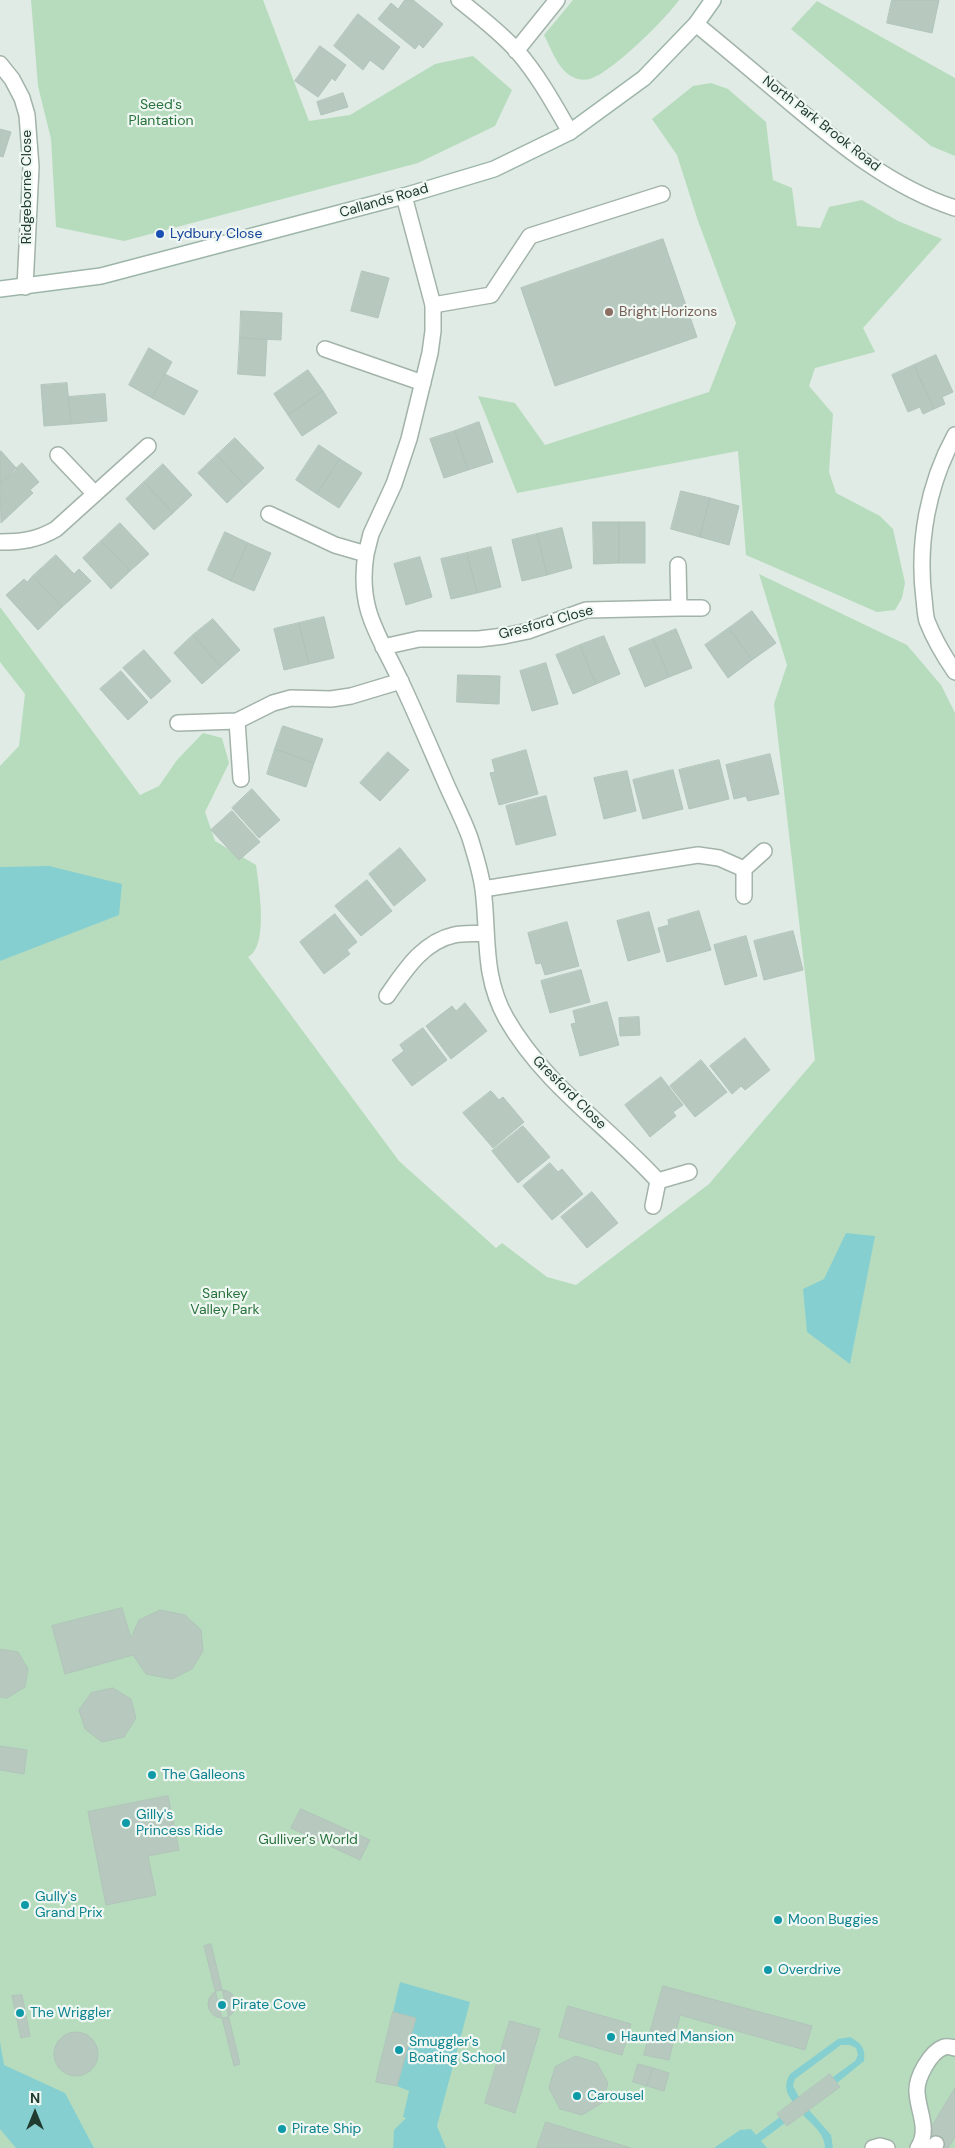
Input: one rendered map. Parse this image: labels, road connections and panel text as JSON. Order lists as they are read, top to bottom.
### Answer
{
  "streets": {
    "street": [
      "North Park Brook Road",
      "Ridgeborne Close",
      "Callands Road",
      "Gresford Close"
    ]
  },
  "crossings": [
    ["North Park Brook Road", "Callands Road"],
    ["Ridgeborne Close", "Callands Road"],
    ["Callands Road", "Gresford Close"]
  ],
  "parks": ["Seed's Plantation", "Sankey Valley Park", "Gulliver's World"],
  "places": [
    "Lydbury Close",
    "Bright Horizons",
    "The Galleons",
    "Gilly's Princess Ride",
    "Gully's Grand Prix",
    "Moon Buggies",
    "Overdrive",
    "Pirate Cove",
    "The Wriggler",
    "Haunted Mansion",
    "Smuggler's Boating School",
    "Carousel",
    "Pirate Ship"
  ],
  "north": "top"
}
